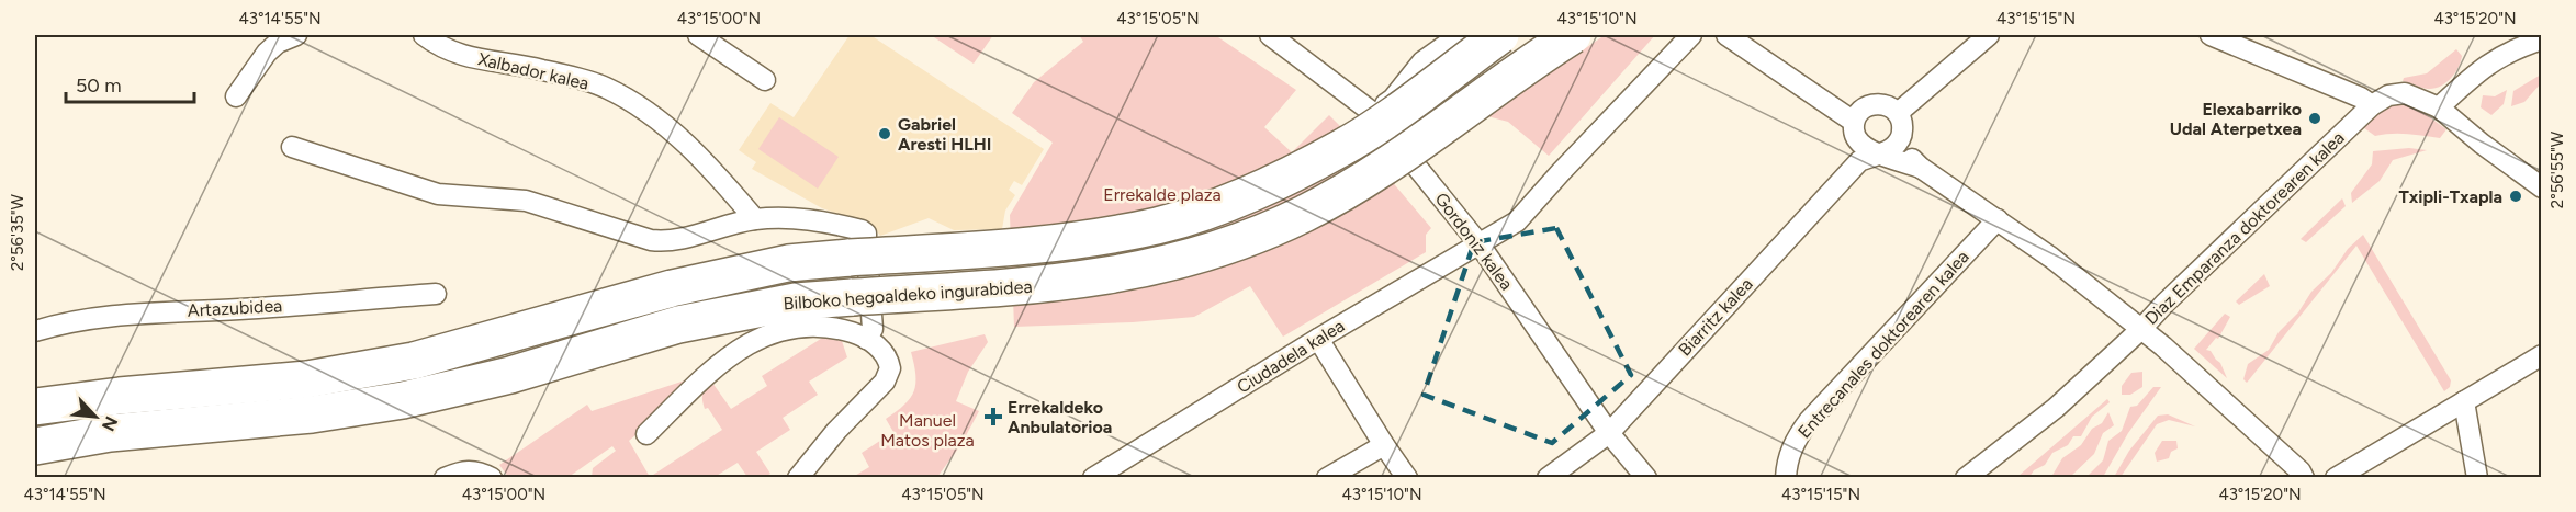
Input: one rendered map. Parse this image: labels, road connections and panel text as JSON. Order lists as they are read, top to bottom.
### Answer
{
  "streets": {
    "highway": ["Bilboko hegoaldeko ingurabidea"],
    "street": [
      "Xalbador kalea",
      "Diaz Emparanza doktorearen kalea",
      "Gordoniz kalea",
      "Artazubidea",
      "Biarritz kalea",
      "Entrecanales doktorearen kalea",
      "Ciudadela kalea"
    ]
  },
  "crossings": [
    ["Gordoniz kalea", "Biarritz kalea"],
    ["Gordoniz kalea", "Ciudadela kalea"]
  ],
  "parks": ["Errekalde plaza", "Manuel Matos plaza"],
  "places": {
    "other": ["Elexabarriko Udal Aterpetxea", "Gabriel Aresti HLHI", "Txipli-Txapla"],
    "health": ["Errekaldeko Anbulatorioa"]
  },
  "scale_bar": "50 m",
  "north": "bottom right",
  "coordinates": [
    "43°14'55\"N",
    "43°15'00\"N",
    "43°15'05\"N",
    "43°15'10\"N",
    "43°15'15\"N",
    "43°15'20\"N",
    "2°56'55\"W",
    "2°56'35\"W"
  ]
}
